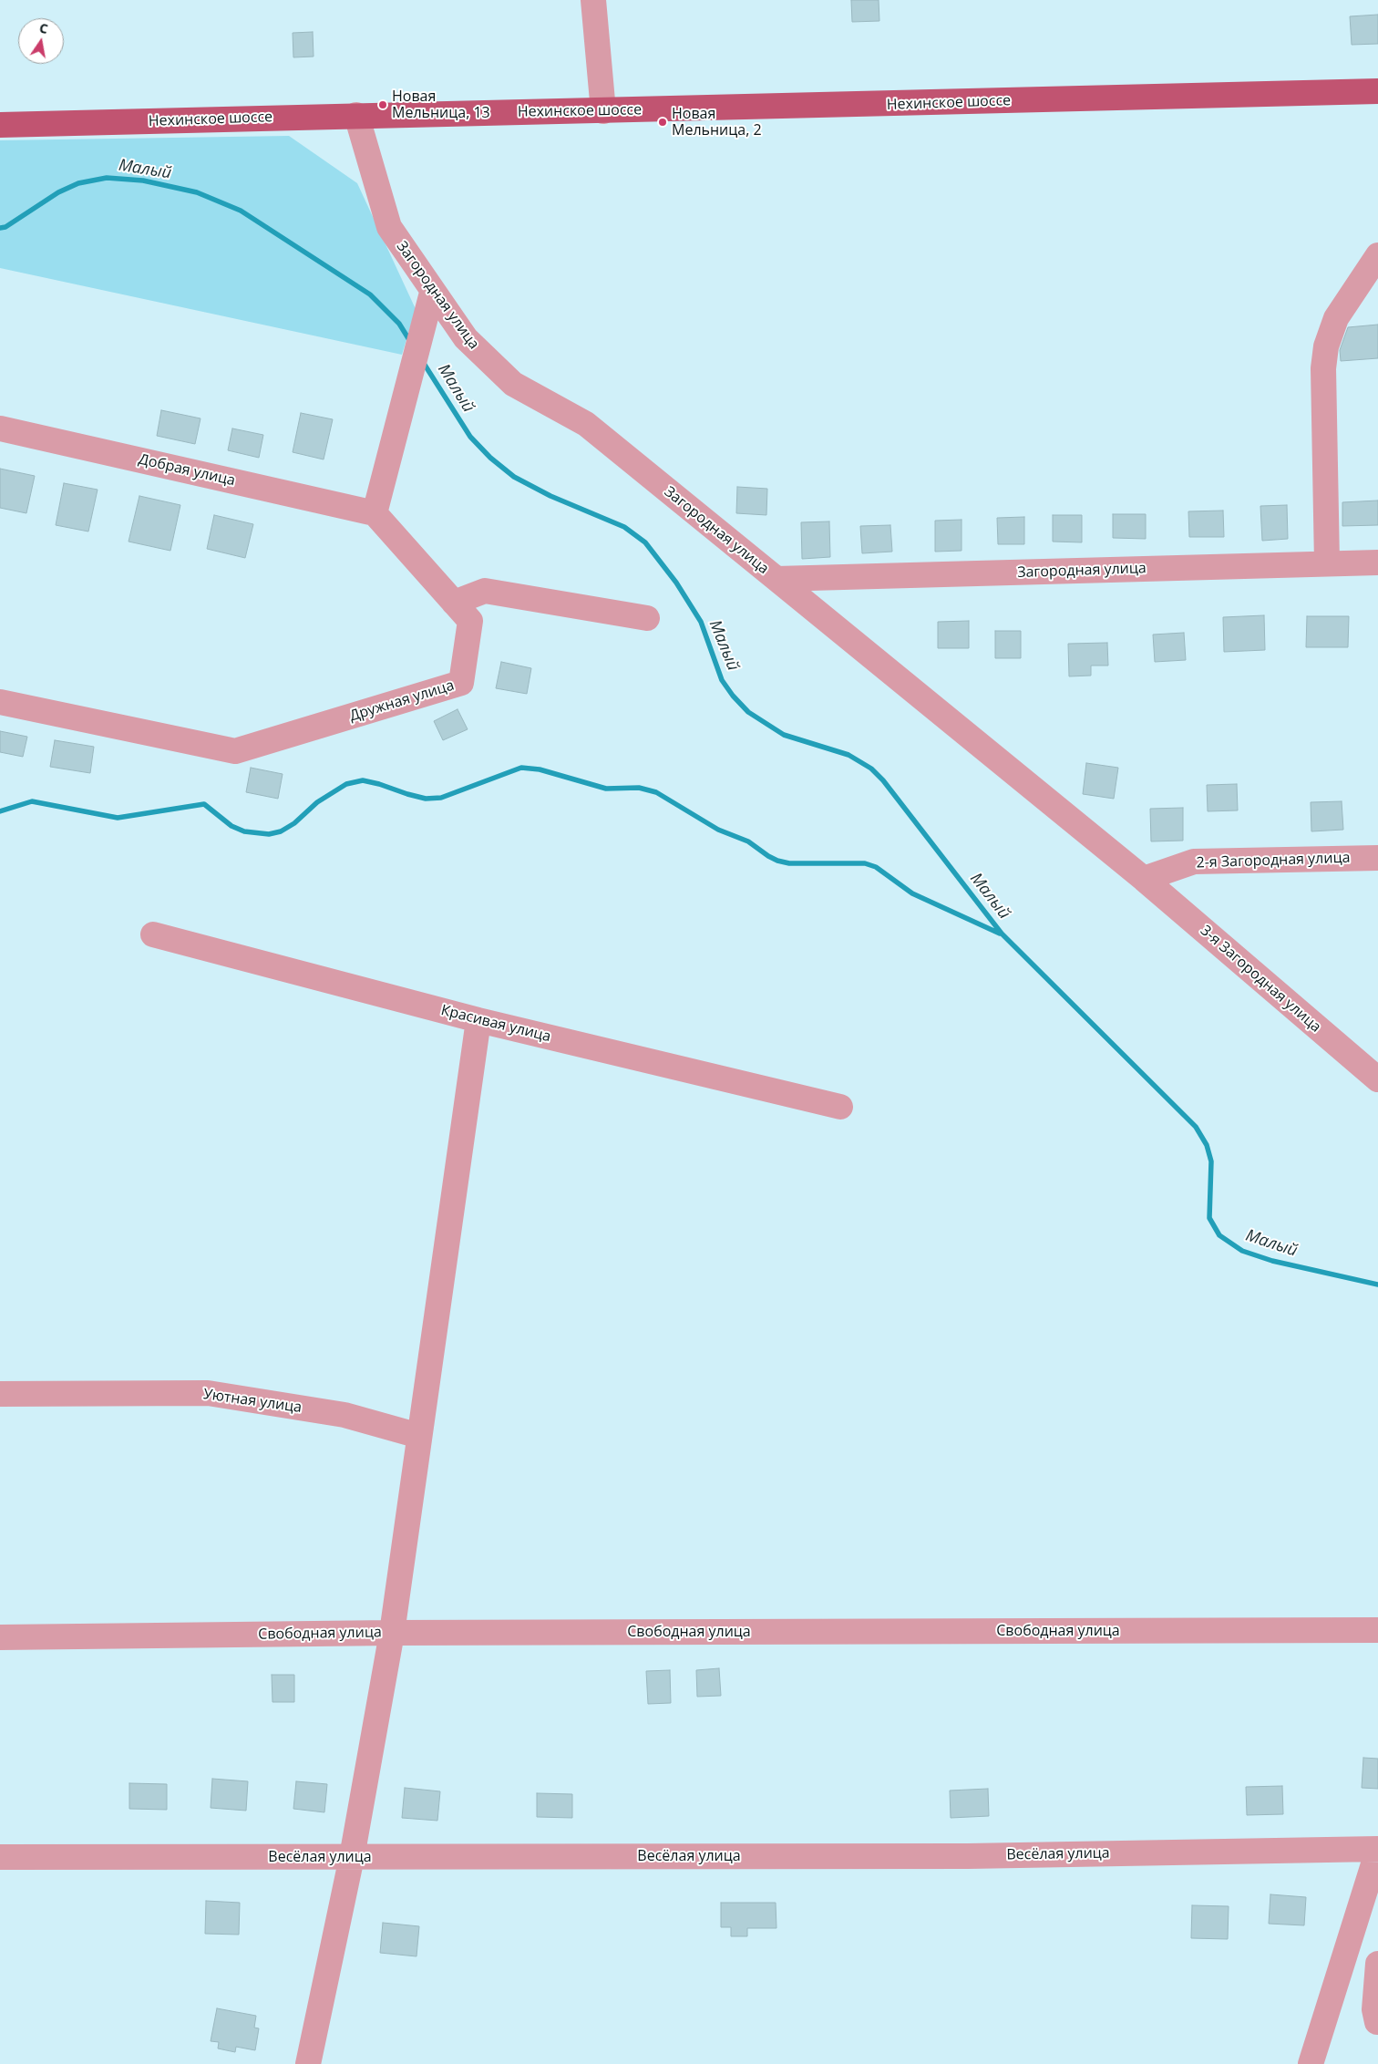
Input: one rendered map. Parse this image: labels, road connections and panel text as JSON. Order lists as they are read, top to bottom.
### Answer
{
  "streets": {
    "main road": ["Нехинское шоссе"],
    "street": [
      "Загородная улица",
      "Добрая улица",
      "Дружная улица",
      "2-я Загородная улица",
      "3-я Загородная улица",
      "Красивая улица",
      "Уютная улица",
      "Свободная улица",
      "Весёлая улица"
    ]
  },
  "crossings": [
    ["Нехинское шоссе", "Загородная улица"],
    ["Загородная улица", "3-я Загородная улица"],
    ["Добрая улица", "Дружная улица"],
    ["2-я Загородная улица", "3-я Загородная улица"]
  ],
  "water": ["Малый"],
  "places": ["Новая Мельница, 13", "Новая Мельница, 2"],
  "north": "top"
}
